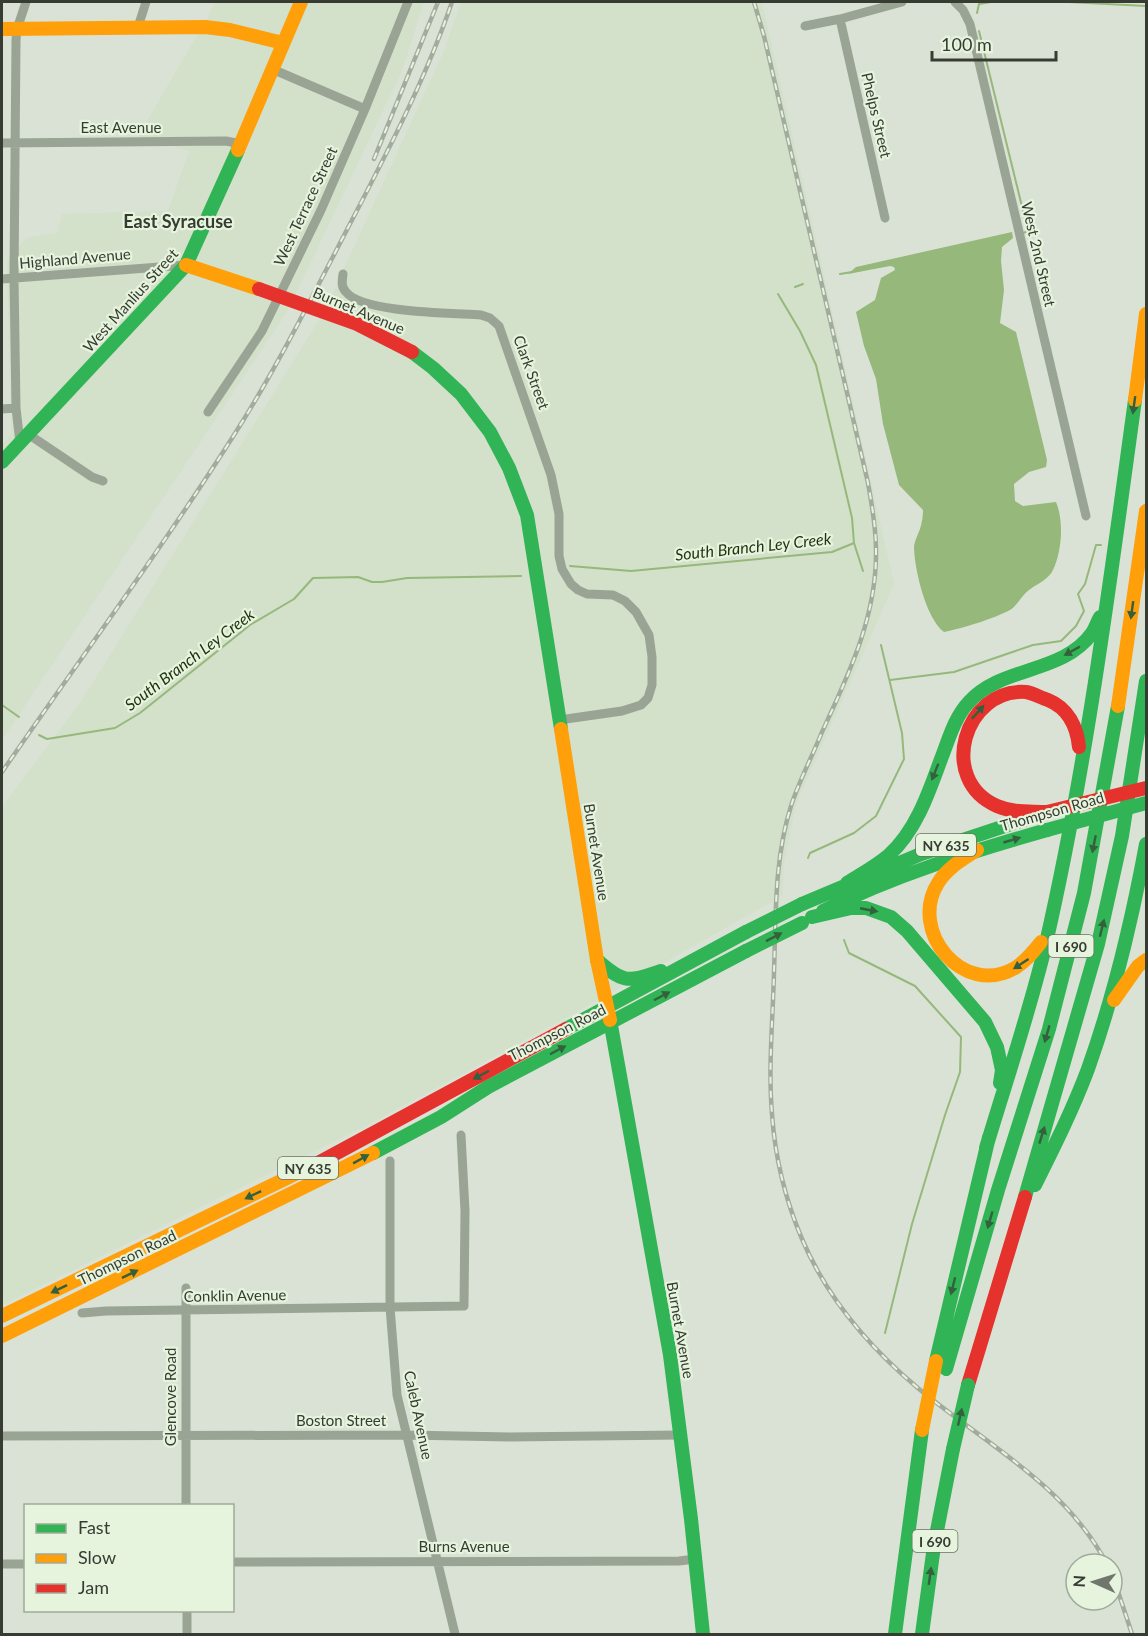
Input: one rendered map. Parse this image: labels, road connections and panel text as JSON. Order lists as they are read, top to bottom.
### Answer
{
  "streets": {
    "main road": [
      "West Manlius Street",
      "Burnet Avenue",
      "Thompson Road",
      "NY 635",
      "I 690"
    ],
    "street": [
      "Phelps Street",
      "East Avenue",
      "West Terrace Street",
      "West 2nd Street",
      "Highland Avenue",
      "Clark Street",
      "Conklin Avenue",
      "Glencove Road",
      "Caleb Avenue",
      "Boston Street",
      "Burns Avenue"
    ]
  },
  "crossings": [
    ["East Avenue", "West Manlius Street"],
    ["Highland Avenue", "West Manlius Street"],
    ["Highland Avenue", "Burnet Avenue"],
    ["West Manlius Street", "Burnet Avenue"],
    ["Burnet Avenue", "Clark Street"],
    ["Burnet Avenue", "Thompson Road"],
    ["Burnet Avenue", "Boston Street"],
    ["Burnet Avenue", "Burns Avenue"],
    ["Conklin Avenue", "Glencove Road"],
    ["Conklin Avenue", "Caleb Avenue"],
    ["Glencove Road", "Boston Street"],
    ["Caleb Avenue", "Boston Street"],
    ["Caleb Avenue", "Burns Avenue"]
  ],
  "districts": ["East Syracuse"],
  "water": ["South Branch Ley Creek"],
  "legend": ["Fast", "Slow", "Jam"],
  "scale_bar": "100 m",
  "north": "left"
}
